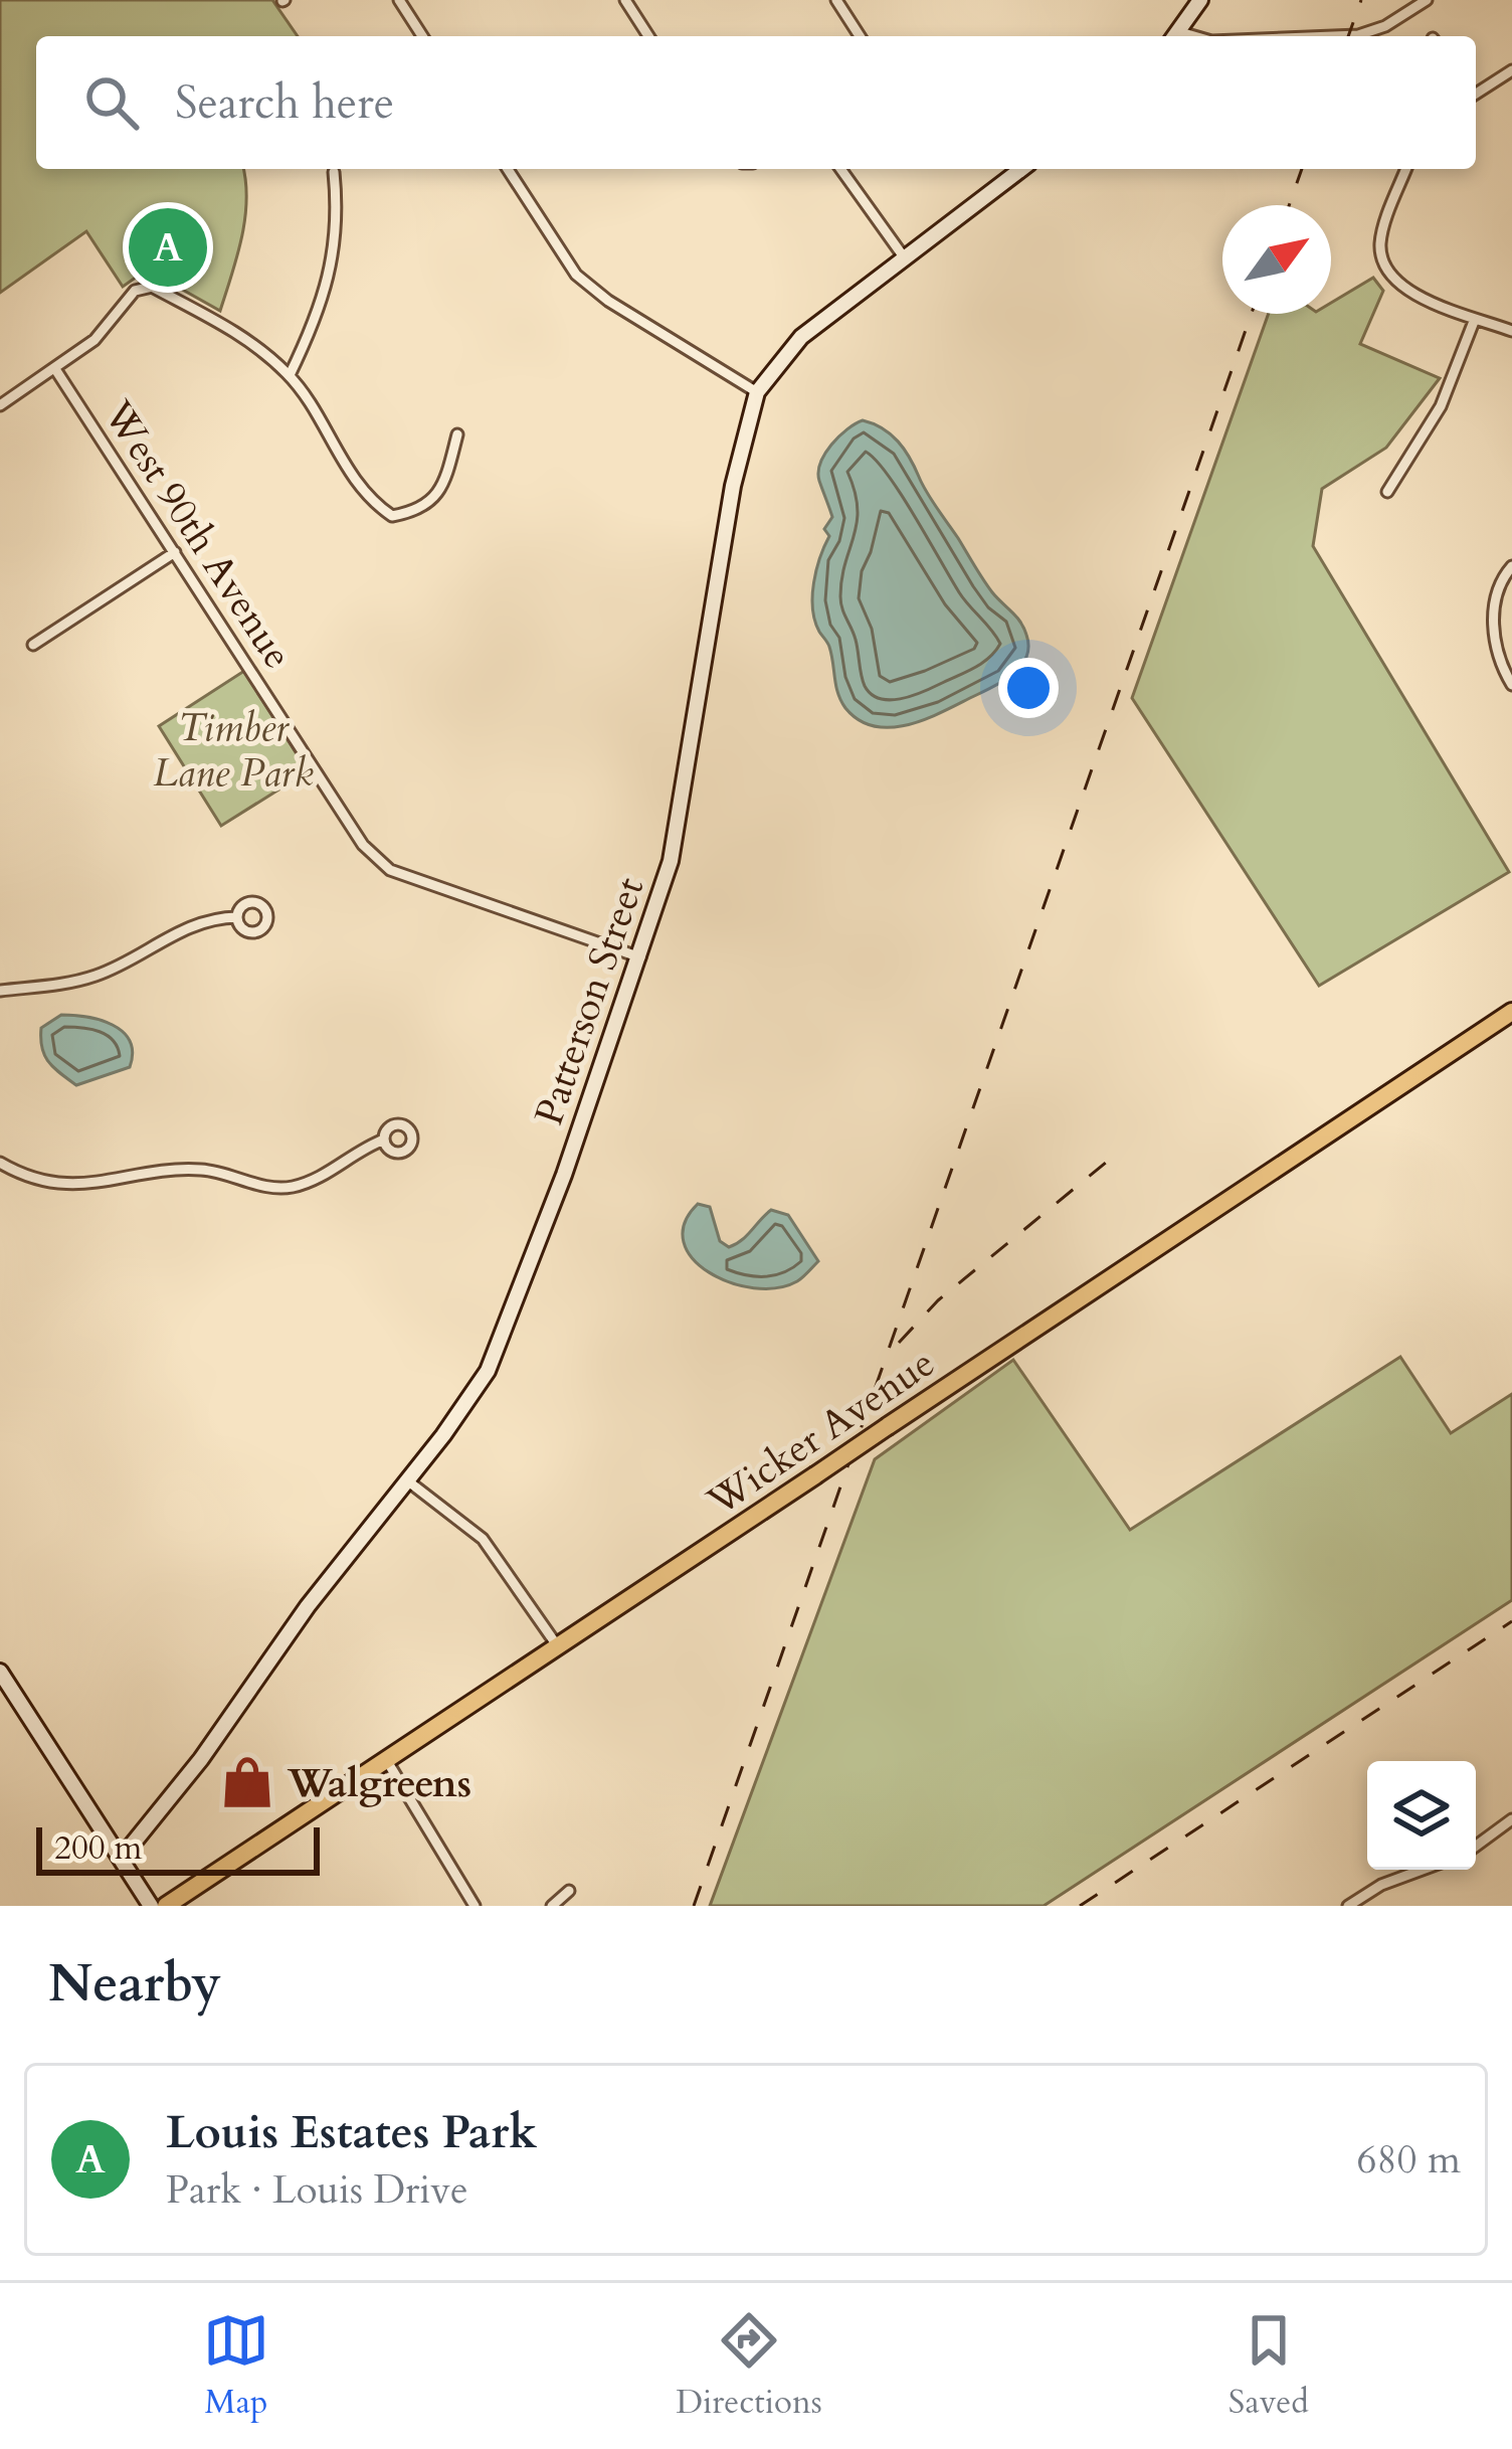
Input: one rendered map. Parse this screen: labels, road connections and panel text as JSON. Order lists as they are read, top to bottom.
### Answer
{
  "streets": {
    "highway": ["Wicker Avenue"],
    "street": ["West 90th Avenue", "Patterson Street"]
  },
  "crossings": [
    ["West 90th Avenue", "Patterson Street"]
  ],
  "parks": ["Timber Lane Park"],
  "places": {
    "shop": ["Walgreens"]
  },
  "scale_bar": "200 m",
  "north": "top right",
  "page": {
    "search": "Search here",
    "pins": "A",
    "scale": "200 m",
    "heading": "Nearby",
    "list": [
      {
        "mark": "A",
        "name": "Louis Estates Park",
        "note": "Park · Louis Drive",
        "value": "680 m"
      }
    ],
    "nav": ["Map", "Directions", "Saved"]
  }
}
